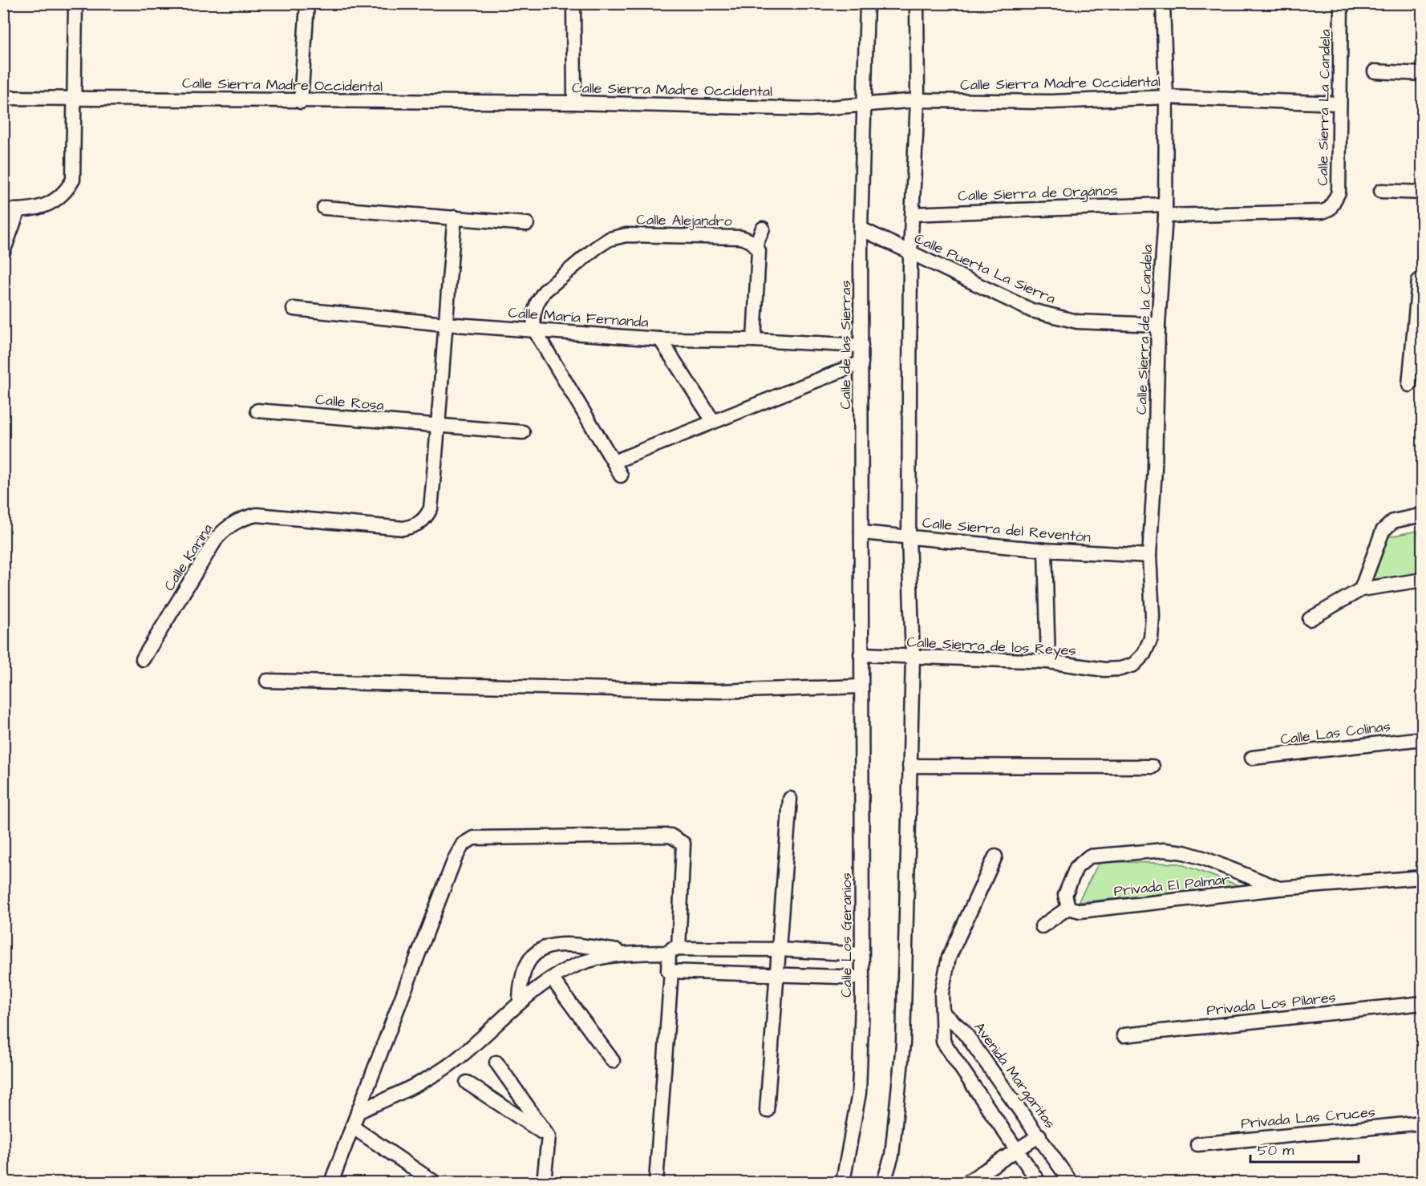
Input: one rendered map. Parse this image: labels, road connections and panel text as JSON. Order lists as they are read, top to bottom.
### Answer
{
  "streets": {
    "street": [
      "Calle Sierra Madre Occidental",
      "Calle Sierra La Candela",
      "Calle Sierra de Orgános",
      "Calle Alejandro",
      "Calle Puerta La Sierra",
      "Calle María Fernanda",
      "Calle Sierra de la Candela",
      "Calle de las Sierras",
      "Calle Rosa",
      "Calle Sierra del Reventón",
      "Calle Karina",
      "Calle Sierra de los Reyes",
      "Calle Las Colinas",
      "Privada El Palmar",
      "Calle Los Geranios",
      "Privada Los Pilares",
      "Avenida Margaritas",
      "Privada Las Cruces"
    ]
  },
  "crossings": [
    ["Calle Sierra Madre Occidental", "Calle Sierra La Candela"],
    ["Calle Sierra Madre Occidental", "Calle Sierra de la Candela"],
    ["Calle Sierra Madre Occidental", "Calle de las Sierras"],
    ["Calle Sierra La Candela", "Calle Sierra de Orgános"],
    ["Calle Sierra de Orgános", "Calle Sierra de la Candela"],
    ["Calle Alejandro", "Calle María Fernanda"],
    ["Calle Puerta La Sierra", "Calle Sierra de la Candela"],
    ["Calle Puerta La Sierra", "Calle de las Sierras"],
    ["Calle María Fernanda", "Calle de las Sierras"],
    ["Calle Sierra de la Candela", "Calle Sierra del Reventón"],
    ["Calle Sierra de la Candela", "Calle Sierra de los Reyes"],
    ["Calle de las Sierras", "Calle Sierra del Reventón"],
    ["Calle de las Sierras", "Calle Sierra de los Reyes"],
    ["Calle de las Sierras", "Calle Los Geranios"],
    ["Calle Rosa", "Calle Karina"]
  ],
  "scale_bar": "50 m"
}
